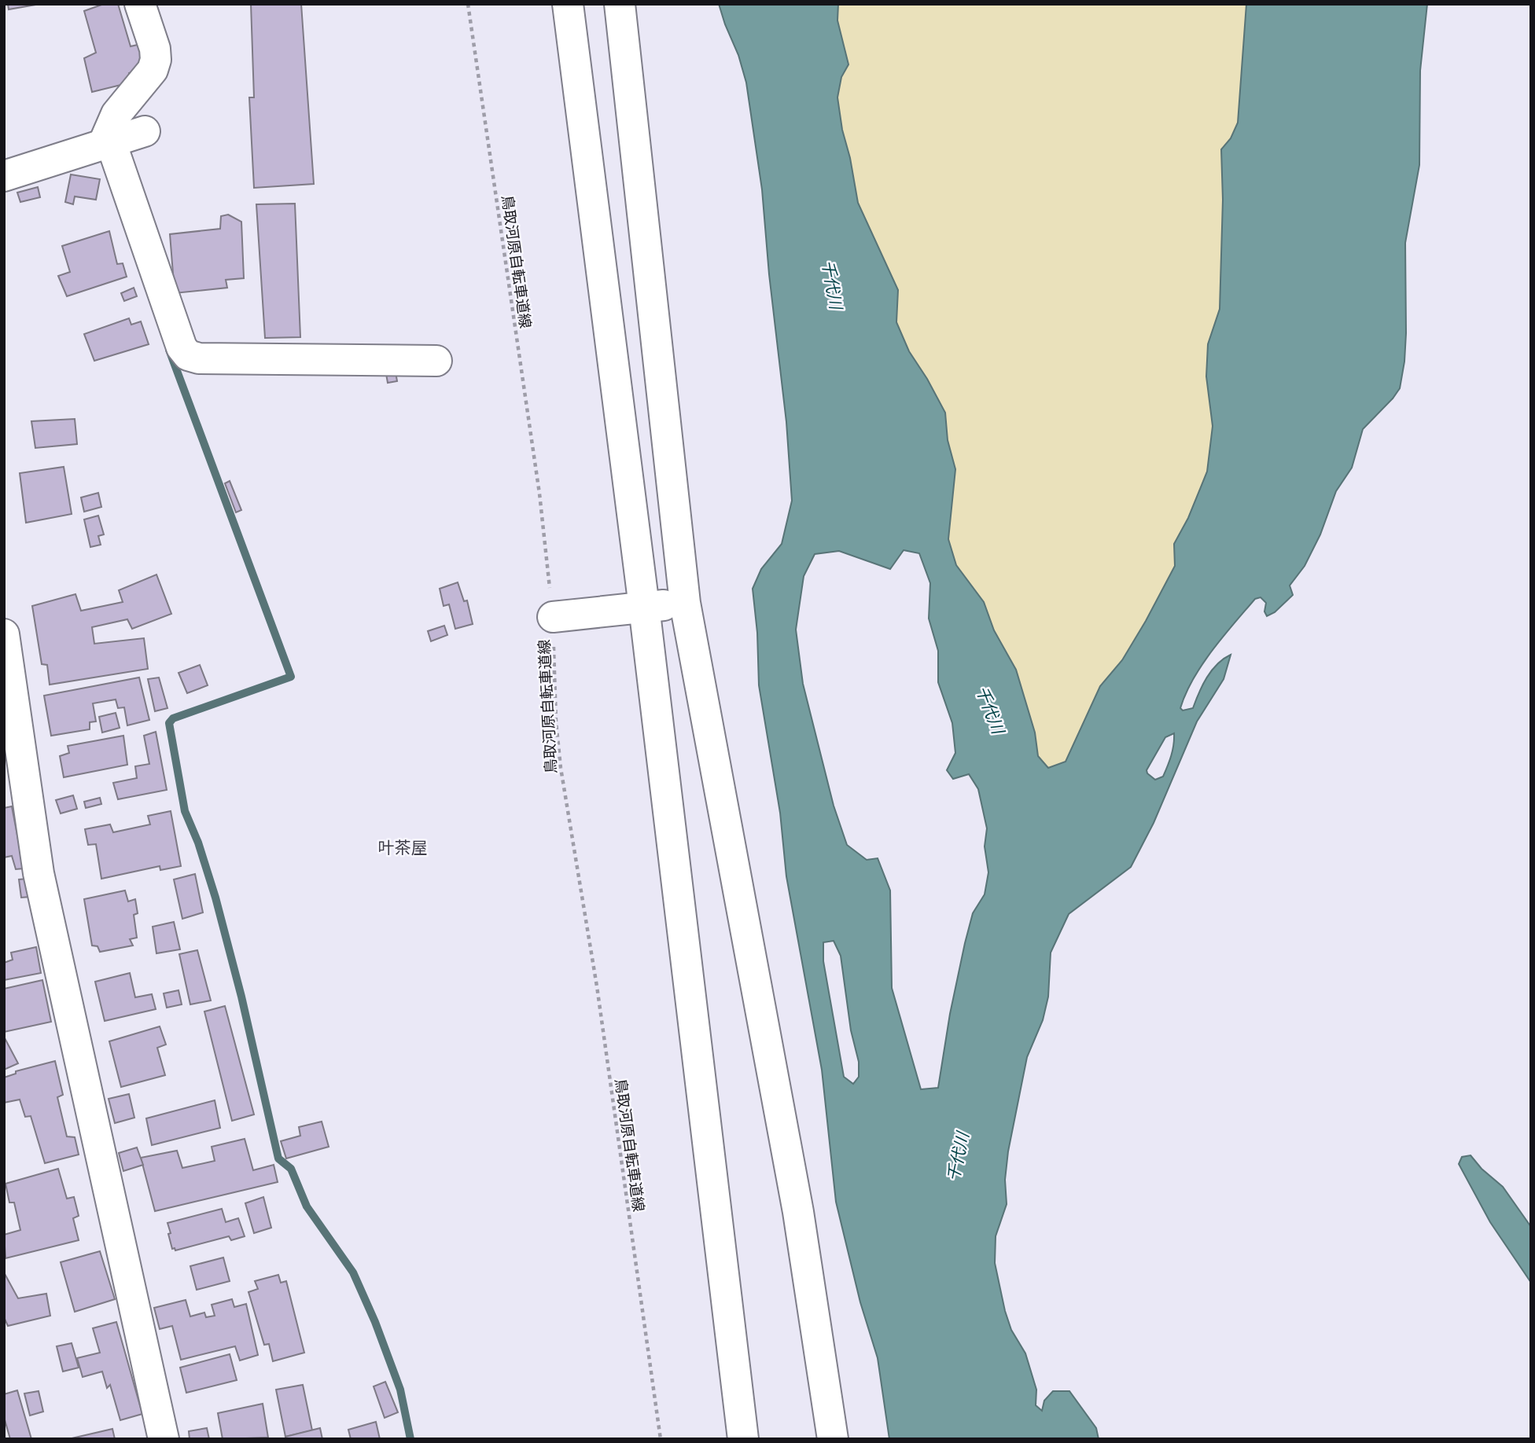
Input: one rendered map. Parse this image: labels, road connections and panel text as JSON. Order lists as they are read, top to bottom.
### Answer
{
  "streets": {
    "path": ["鳥取河原自転車道線"]
  },
  "districts": ["叶茶屋"],
  "water": ["千代川"]
}
